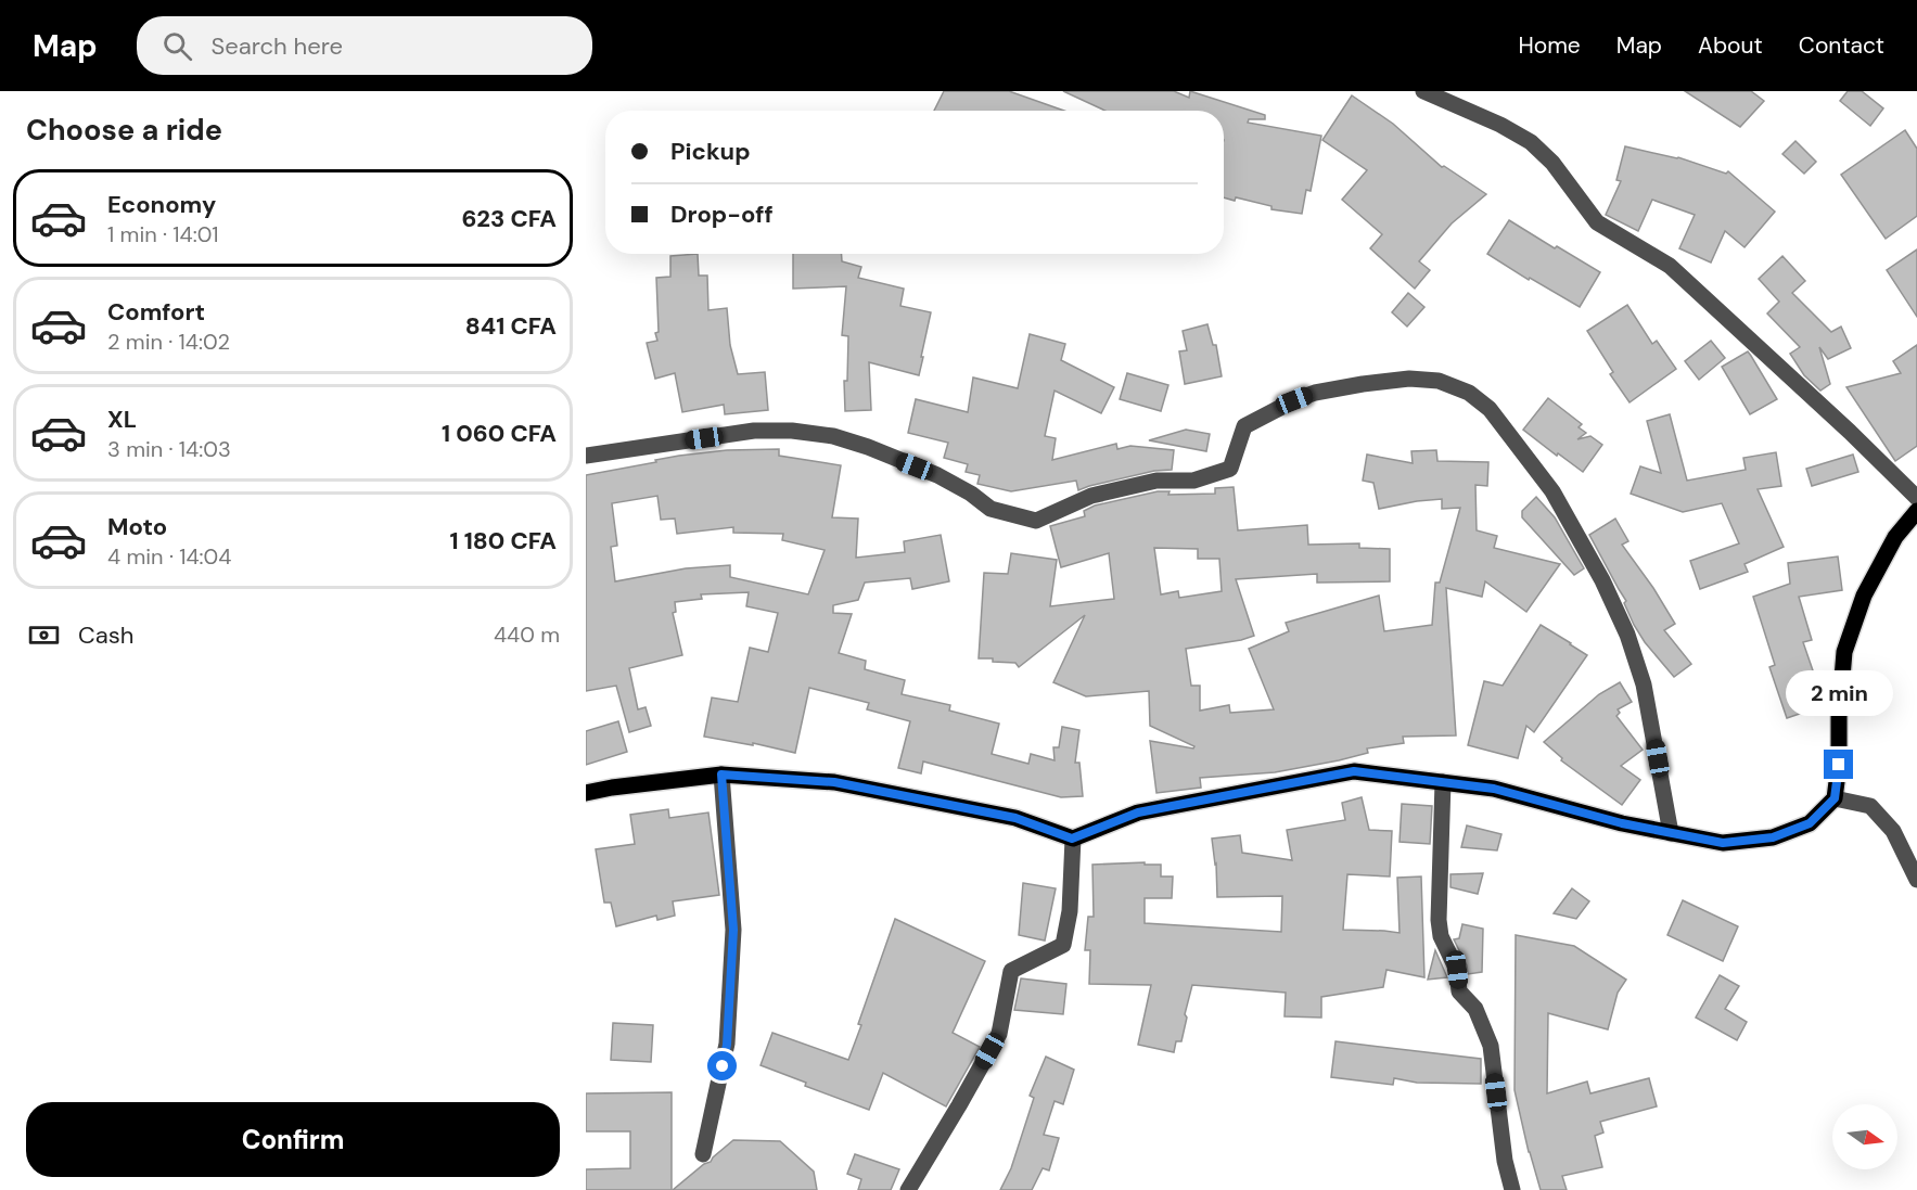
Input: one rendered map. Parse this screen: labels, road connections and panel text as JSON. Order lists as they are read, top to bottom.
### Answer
{
  "north": "right",
  "page": {
    "header": "Map",
    "search": "Search here",
    "nav": [
      "Home",
      "Map",
      "About",
      "Contact"
    ],
    "heading": "Choose a ride",
    "banner": ["Pickup", "Drop-off"],
    "list": [
      {
        "name": "Economy",
        "note": "1 min · 14:01",
        "value": "623 CFA"
      },
      {
        "name": "Comfort",
        "note": "2 min · 14:02",
        "value": "841 CFA"
      },
      {
        "name": "XL",
        "note": "3 min · 14:03",
        "value": "1 060 CFA"
      },
      {
        "name": "Moto",
        "note": "4 min · 14:04",
        "value": "1 180 CFA"
      }
    ],
    "pay": ["Cash", "440 m"],
    "bubble": "2 min",
    "buttons": "Confirm"
  }
}
